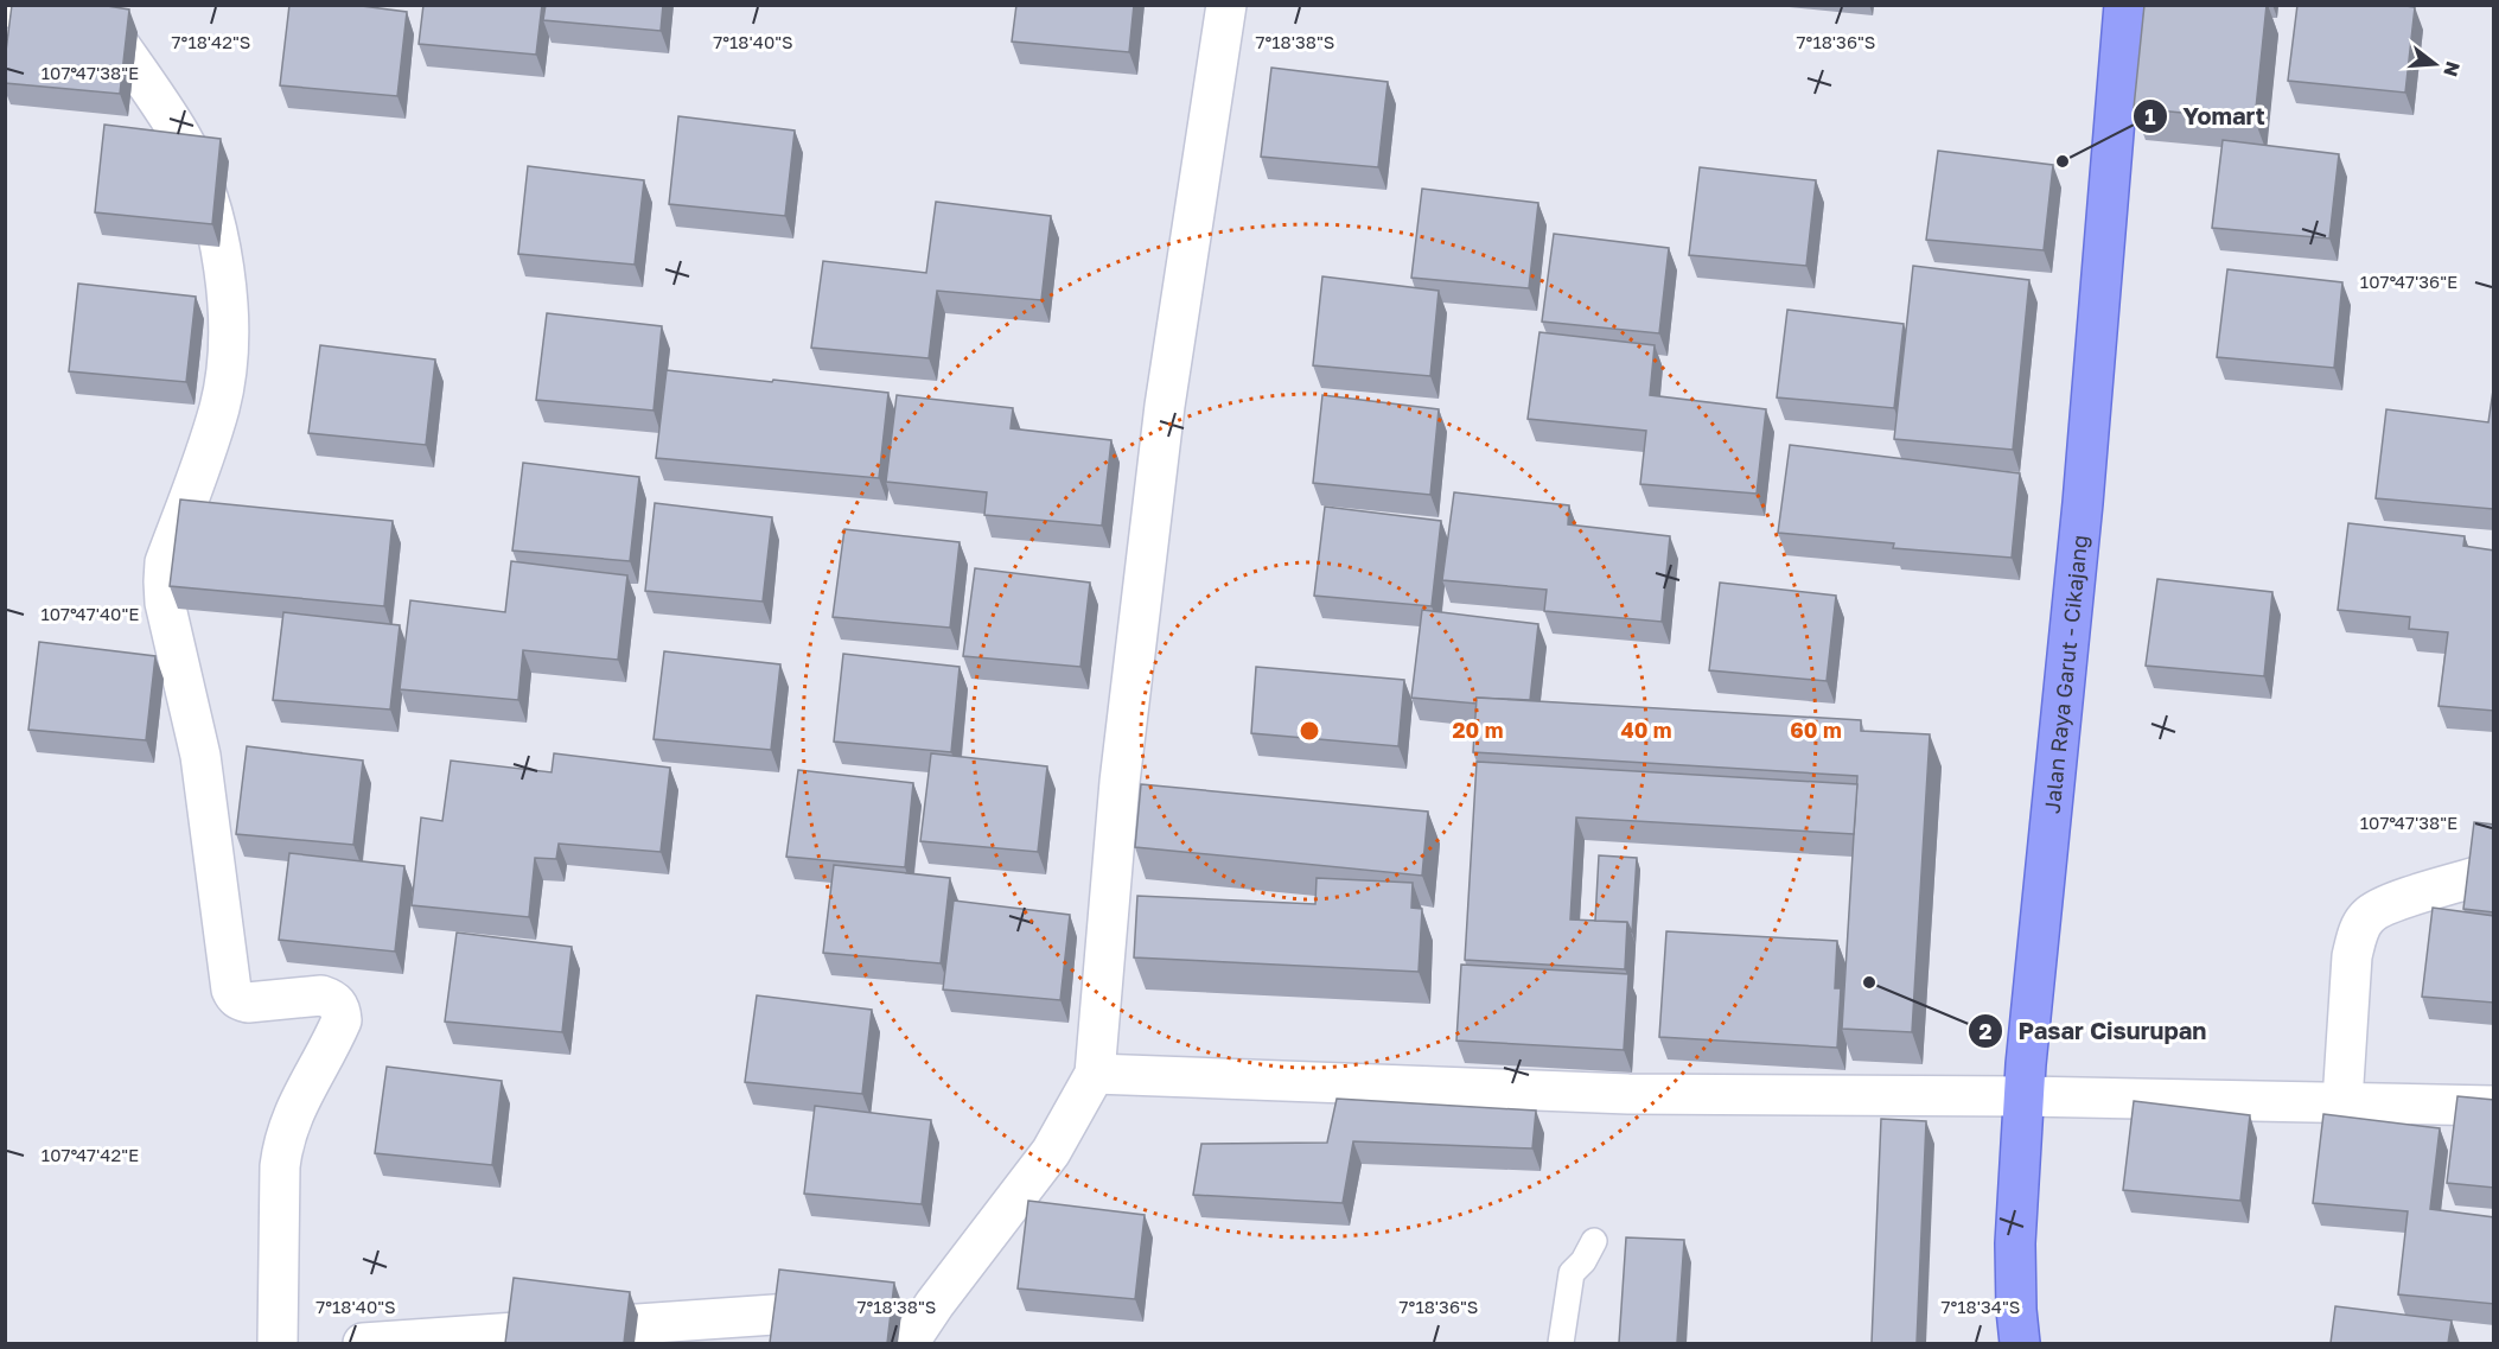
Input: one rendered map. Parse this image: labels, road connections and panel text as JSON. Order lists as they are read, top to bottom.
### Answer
{
  "streets": {
    "main road": ["Jalan Raya Garut - Cikajang"]
  },
  "places": ["Yomart", "Pasar Cisurupan"],
  "north": "right",
  "coordinates": [
    "7°18'42\"S",
    "7°18'40\"S",
    "7°18'38\"S",
    "7°18'36\"S",
    "107°47'38\"E",
    "107°47'36\"E",
    "107°47'40\"E",
    "107°47'42\"E",
    "7°18'34\"S"
  ],
  "rings": ["20 m", "40 m", "60 m"]
}
